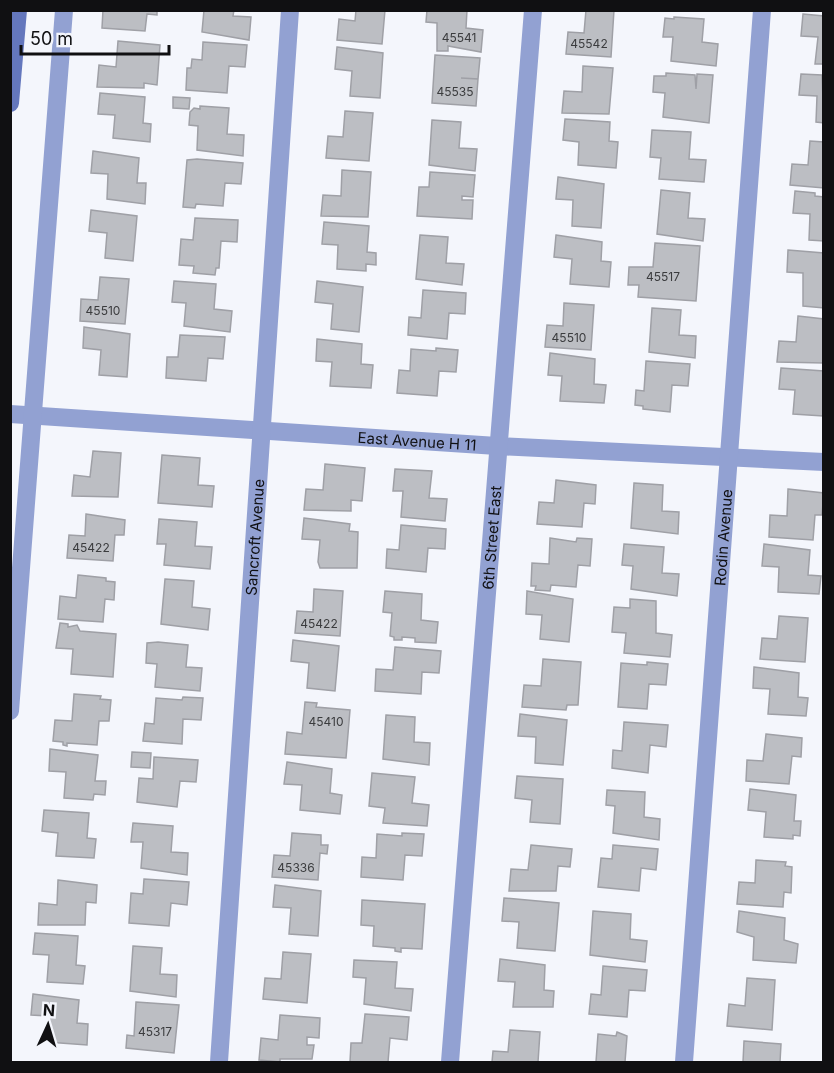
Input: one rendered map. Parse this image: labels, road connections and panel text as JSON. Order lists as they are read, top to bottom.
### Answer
{
  "streets": {
    "street": [
      "East Avenue H 11",
      "6th Street East",
      "Sancroft Avenue",
      "Rodin Avenue"
    ]
  },
  "crossings": [
    ["East Avenue H 11", "6th Street East"],
    ["East Avenue H 11", "Sancroft Avenue"],
    ["East Avenue H 11", "Rodin Avenue"]
  ],
  "house_numbers": [
    "45541",
    "45542",
    "45535",
    "45517",
    "45510",
    "45510",
    "45422",
    "45422",
    "45410",
    "45336",
    "45317"
  ],
  "scale_bar": "50 m",
  "north": "top"
}
